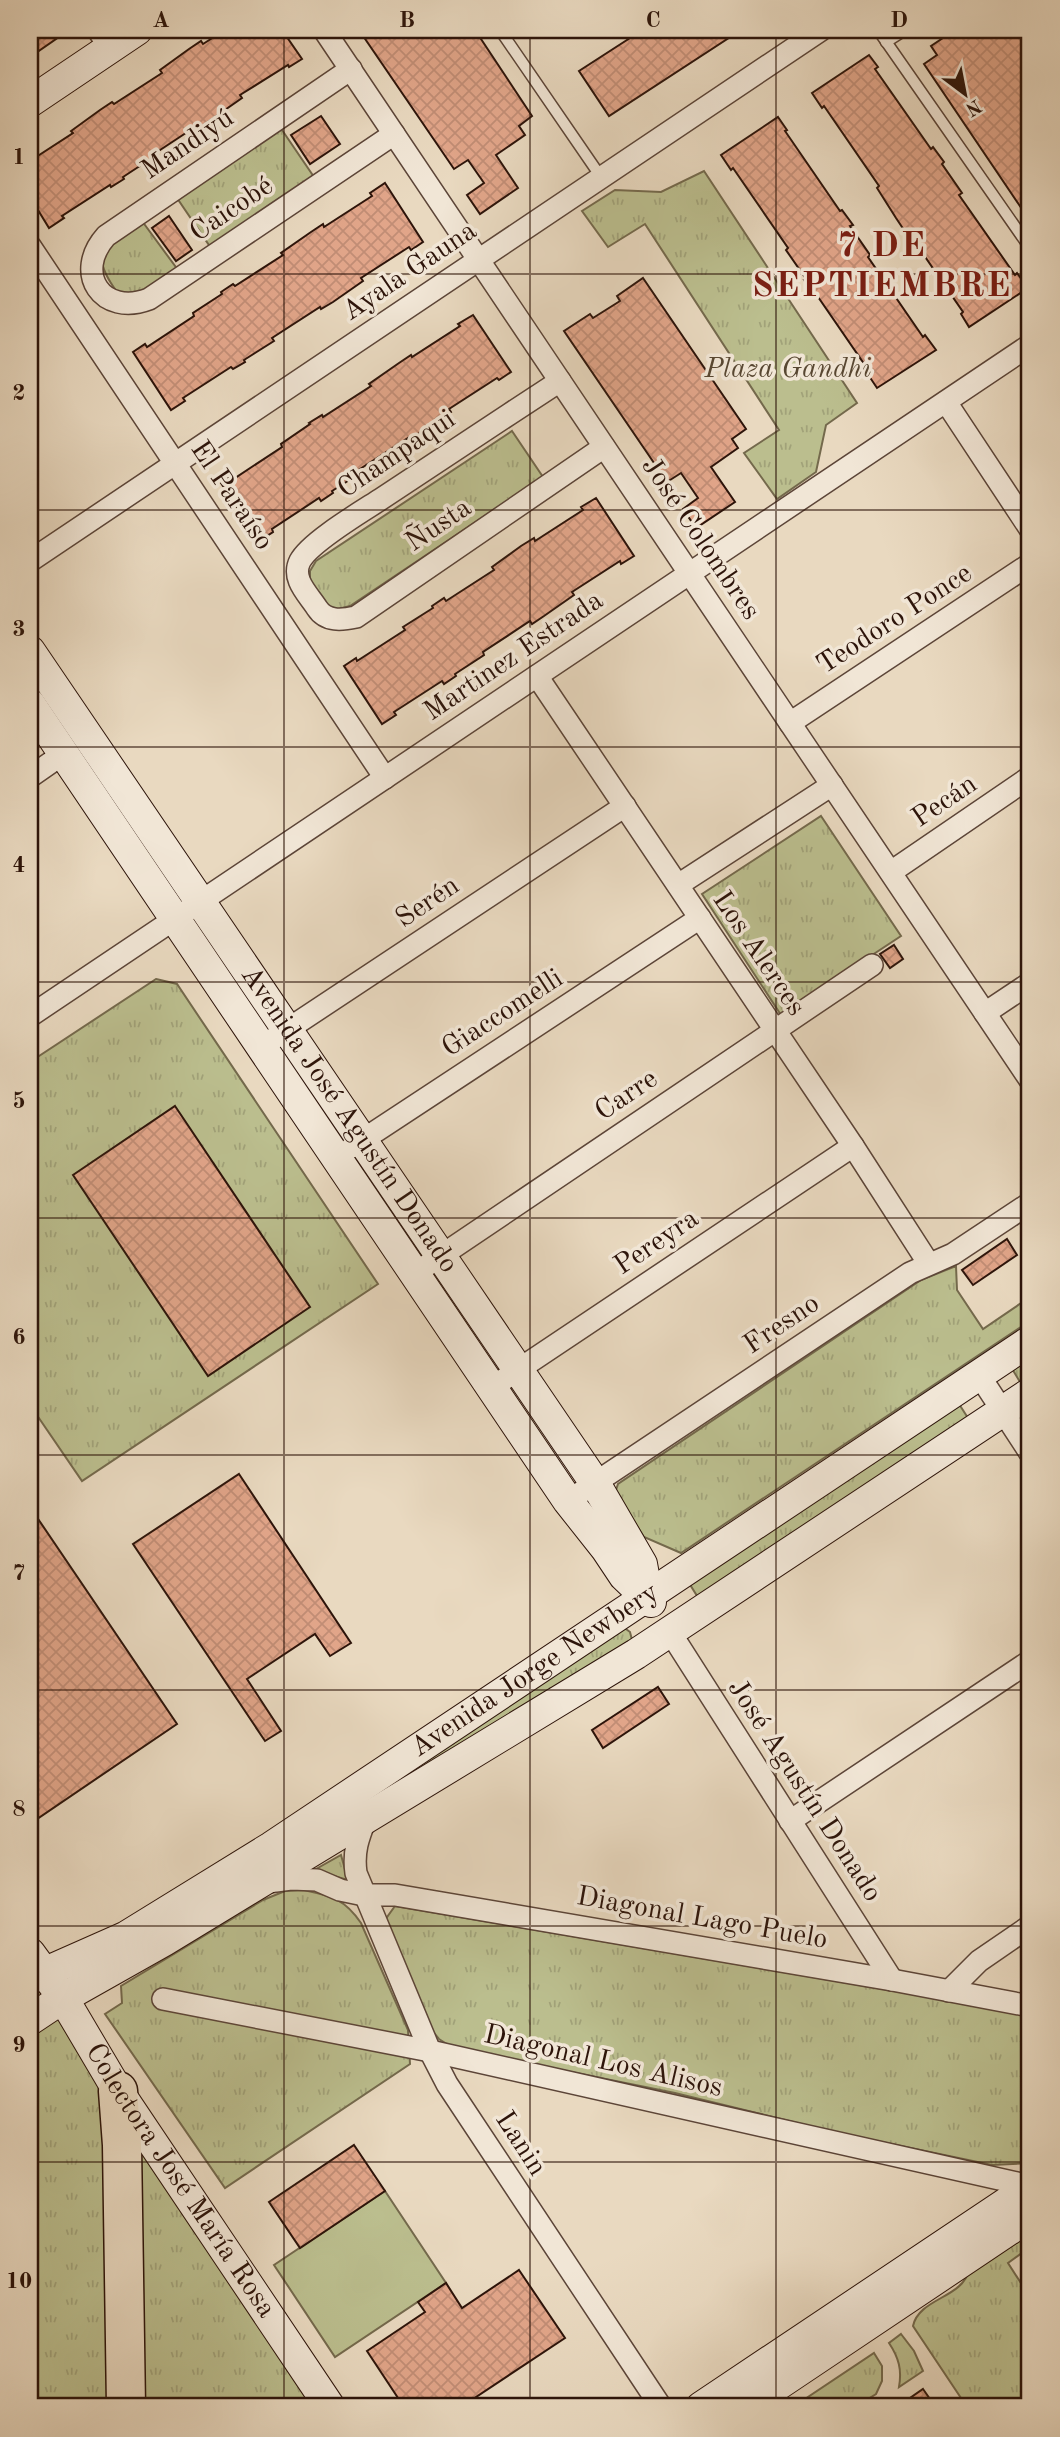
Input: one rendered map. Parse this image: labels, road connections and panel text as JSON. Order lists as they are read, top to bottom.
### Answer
{
  "streets": {
    "street": [
      "Mandiyú",
      "Caicobé",
      "Ayala Gauna",
      "Champaqui",
      "El Paraíso",
      "Ñusta",
      "José Colombres",
      "Teodoro Ponce",
      "Martinez Estrada",
      "Pecán",
      "Serén",
      "Los Alerces",
      "Giaccomelli",
      "Carre",
      "Avenida José Agustín Donado",
      "Pereyra",
      "Fresno",
      "Avenida Jorge Newbery",
      "José Agustín Donado",
      "Diagonal Lago Puelo",
      "Diagonal Los Alisos",
      "Lanin",
      "Colectora José María Rosa"
    ]
  },
  "crossings": [
    ["Mandiyú", "Caicobé"],
    ["Mandiyú", "José Colombres"],
    ["Caicobé", "José Colombres"],
    ["Ayala Gauna", "El Paraíso"],
    ["Ayala Gauna", "José Colombres"],
    ["Champaqui", "Ñusta"],
    ["Champaqui", "José Colombres"],
    ["El Paraíso", "Martinez Estrada"],
    ["Ñusta", "José Colombres"],
    ["José Colombres", "Teodoro Ponce"],
    ["José Colombres", "Martinez Estrada"],
    ["José Colombres", "Pecán"],
    ["Martinez Estrada", "Los Alerces"],
    ["Martinez Estrada", "Avenida José Agustín Donado"],
    ["Serén", "Los Alerces"],
    ["Serén", "Avenida José Agustín Donado"],
    ["Los Alerces", "Giaccomelli"],
    ["Los Alerces", "Carre"],
    ["Los Alerces", "Pereyra"],
    ["Los Alerces", "Fresno"],
    ["Giaccomelli", "Avenida José Agustín Donado"],
    ["Carre", "Avenida José Agustín Donado"],
    ["Avenida José Agustín Donado", "Pereyra"],
    ["Avenida José Agustín Donado", "Fresno"],
    ["Avenida José Agustín Donado", "Avenida Jorge Newbery"],
    ["Avenida José Agustín Donado", "José Agustín Donado"],
    ["Avenida Jorge Newbery", "José Agustín Donado"],
    ["Avenida Jorge Newbery", "Diagonal Lago Puelo"],
    ["Avenida Jorge Newbery", "Colectora José María Rosa"],
    ["José Agustín Donado", "Diagonal Lago Puelo"],
    ["Diagonal Lago Puelo", "Lanin"],
    ["Diagonal Los Alisos", "Lanin"]
  ],
  "districts": ["7 DE SEPTIEMBRE"],
  "parks": ["Plaza Gandhi"],
  "north": "bottom right",
  "grid": {
    "columns": [
      "A",
      "B",
      "C",
      "D"
    ],
    "rows": [
      "1",
      "2",
      "3",
      "4",
      "5",
      "6",
      "7",
      "8",
      "9",
      "10"
    ]
  }
}
